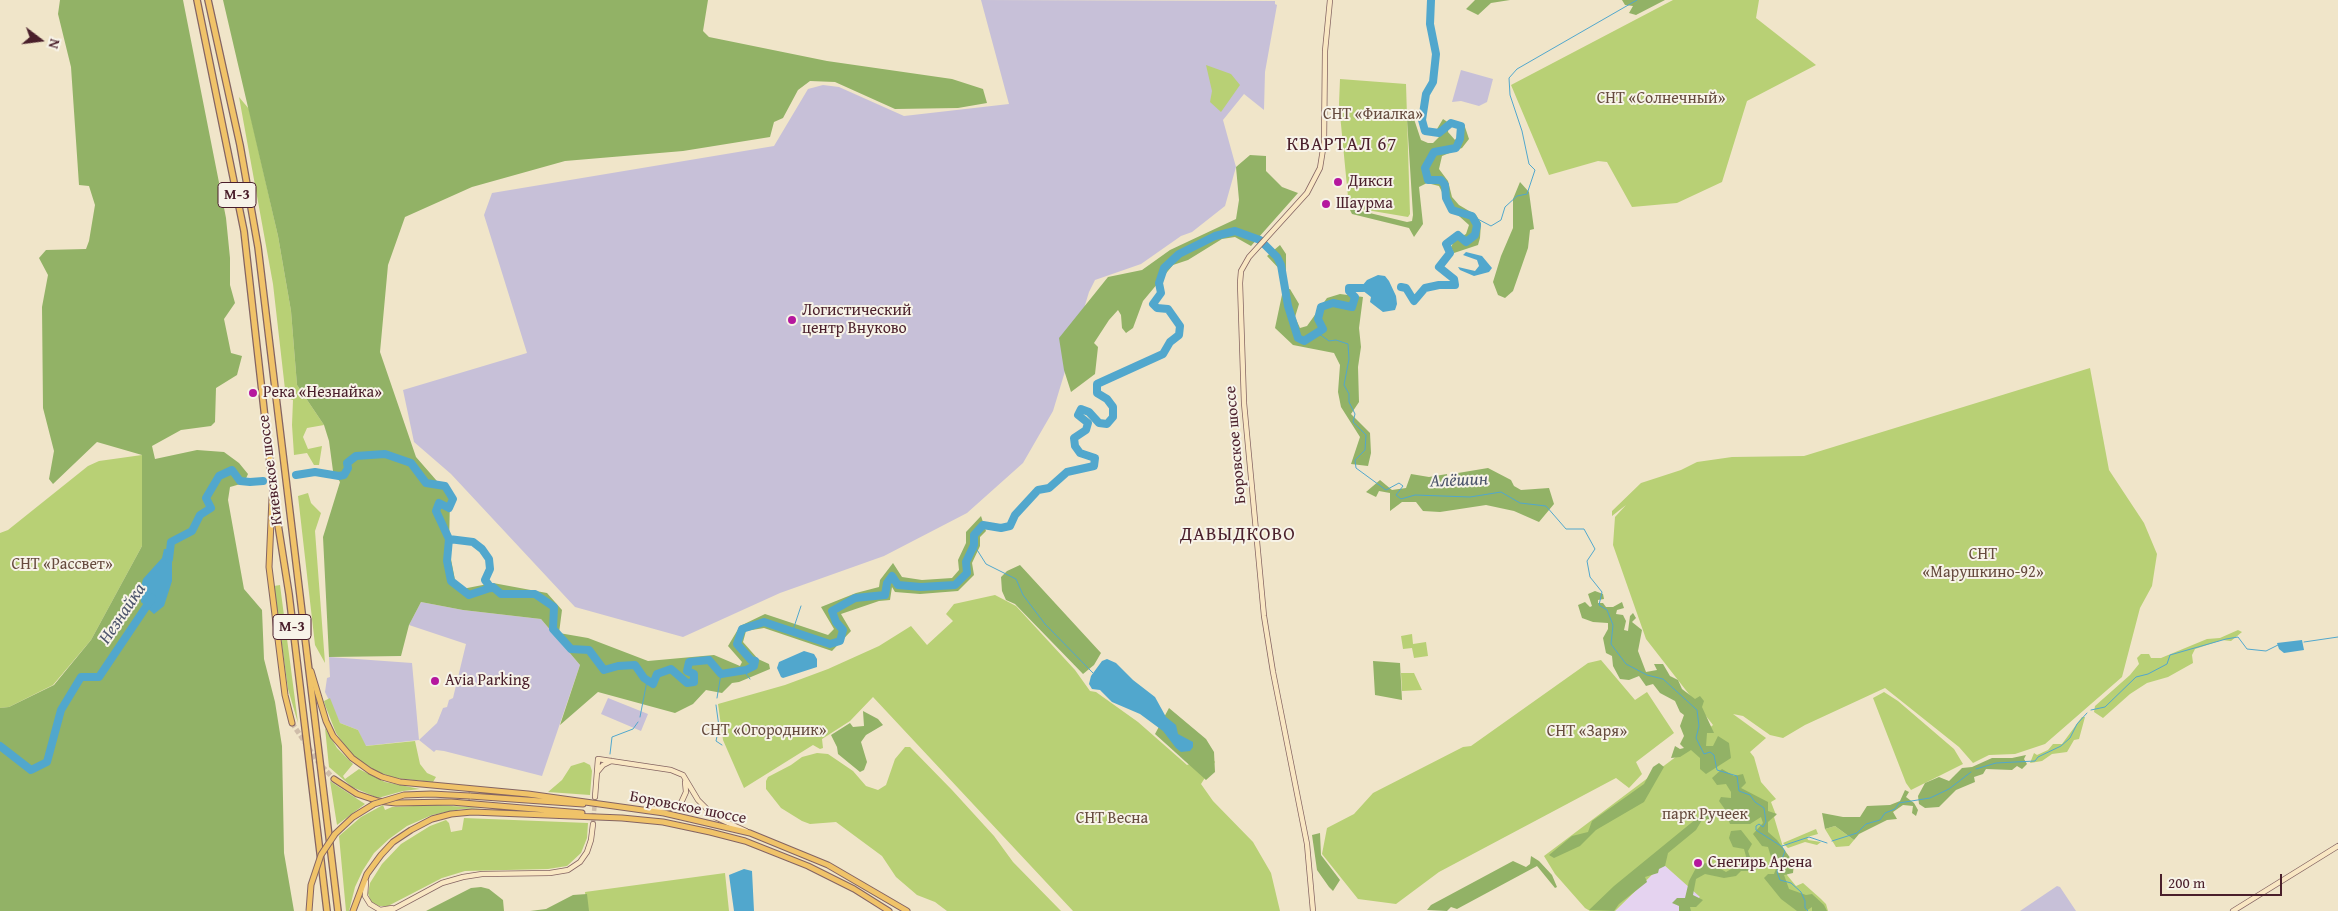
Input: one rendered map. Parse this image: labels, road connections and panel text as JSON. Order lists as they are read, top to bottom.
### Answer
{
  "streets": {
    "highway": ["М-3", "Киевское шоссе"],
    "main road": ["Боровское шоссе"]
  },
  "districts": ["КВАРТАЛ 67", "ДАВЫДКОВО"],
  "water": ["Алёшин", "Незнайка"],
  "parks": [
    "СНТ «Солнечный»",
    "СНТ «Фиалка»",
    "СНТ «Марушкино-92»",
    "СНТ «Рассвет»",
    "СНТ «Огородник»",
    "СНТ «Заря»",
    "парк Ручеек",
    "СНТ Весна"
  ],
  "places": [
    "Дикси",
    "Шаурма",
    "Логистический центр Внуково",
    "Река «Незнайка»",
    "Avia Parking",
    "Снегирь Арена"
  ],
  "scale_bar": "200 m",
  "north": "right"
}
